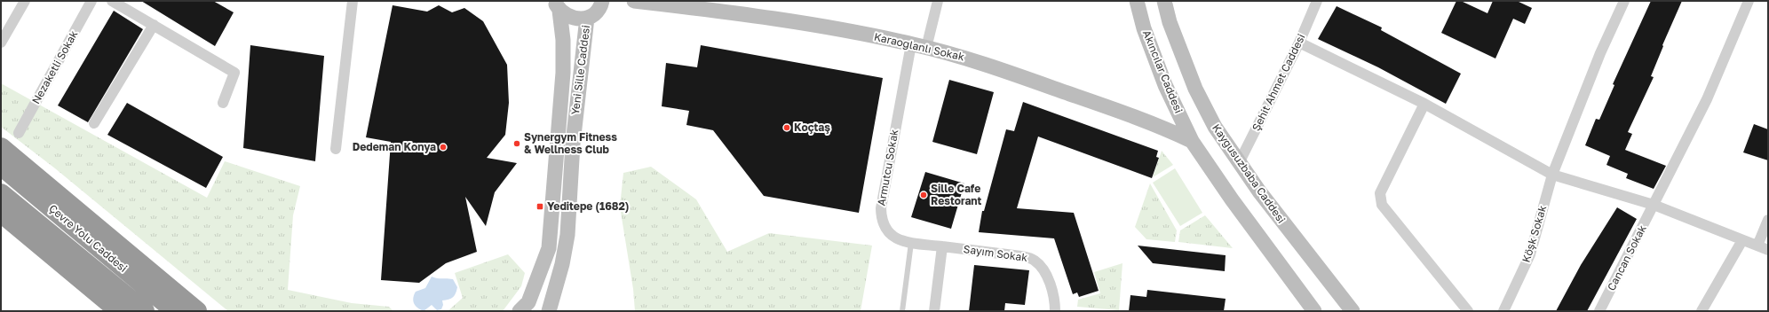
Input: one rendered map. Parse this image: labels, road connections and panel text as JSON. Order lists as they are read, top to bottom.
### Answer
{
  "streets": {
    "highway": ["Çevre Yolu Caddesi"],
    "main road": [
      "Karaoğlanlı Sokak",
      "Yeni Sille Caddesi",
      "Akıncılar Caddesi",
      "Kaygusuzbaba Caddesi"
    ],
    "street": [
      "Nezaketli Sokak",
      "Şehit Ahmet Caddesi",
      "Armutcu Sokak",
      "Köşk Sokak",
      "Sayım Sokak",
      "Cancan Sokak"
    ]
  },
  "crossings": [
    ["Karaoğlanlı Sokak", "Akıncılar Caddesi"],
    ["Karaoğlanlı Sokak", "Armutcu Sokak"],
    ["Şehit Ahmet Caddesi", "Kaygusuzbaba Caddesi"],
    ["Armutcu Sokak", "Sayım Sokak"]
  ],
  "places": {
    "other": [
      "Koçtaş",
      "Synergym Fitness & Wellness Club",
      "Dedeman Konya",
      "Sille Cafe Restorant"
    ],
    "transit": ["Yeditepe (1682)"]
  }
}
